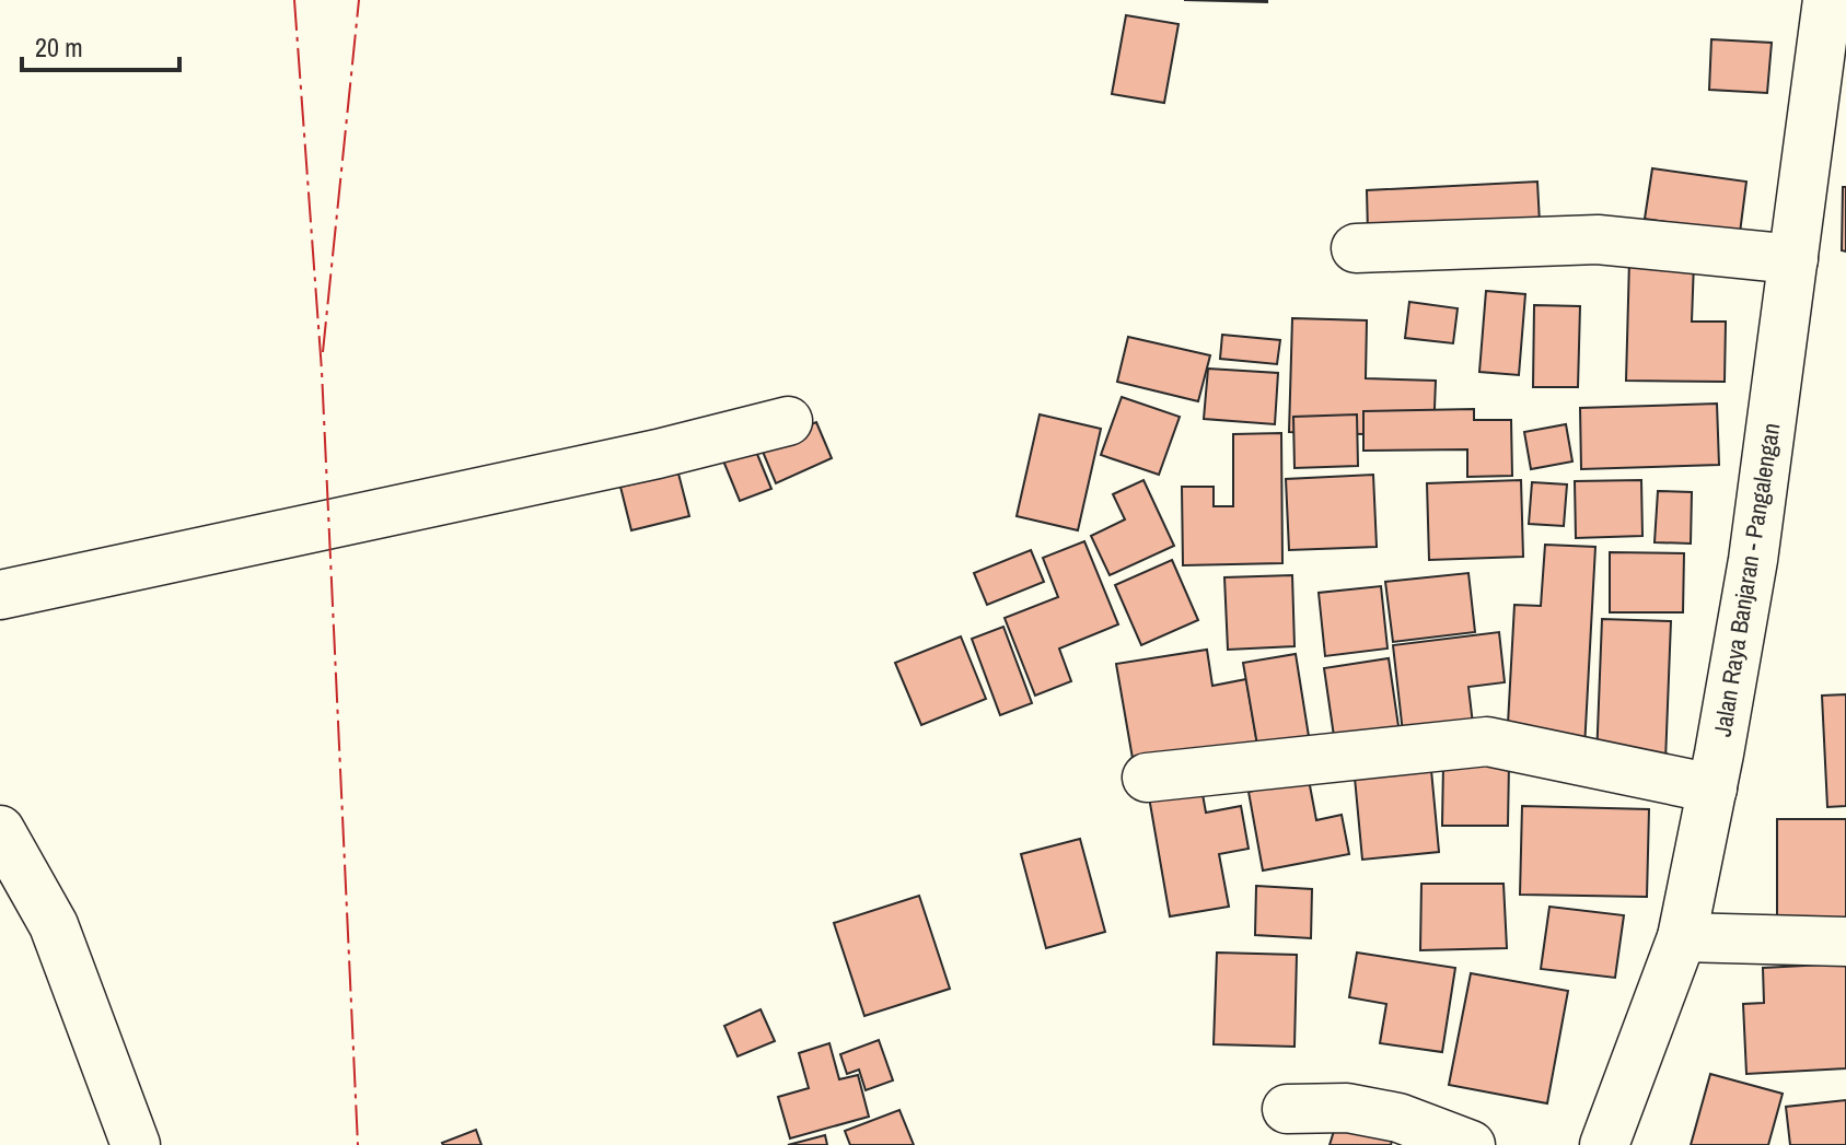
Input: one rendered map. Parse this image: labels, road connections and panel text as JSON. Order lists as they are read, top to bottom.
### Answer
{
  "streets": {
    "street": ["Jalan Raya Banjaran - Pangalengan"]
  },
  "scale_bar": "20 m"
}
